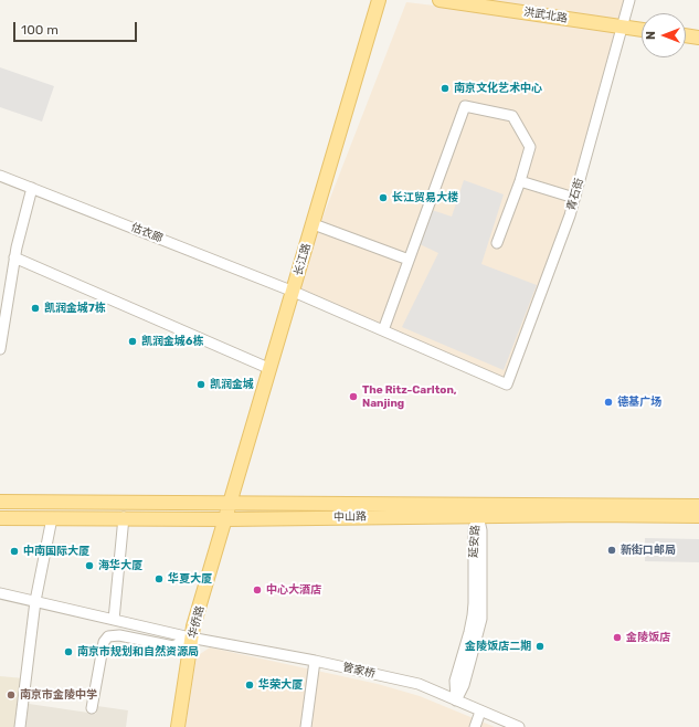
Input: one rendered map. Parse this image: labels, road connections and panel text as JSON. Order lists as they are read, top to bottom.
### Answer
{
  "streets": {
    "main road": [
      "洪武北路",
      "长江路",
      "中山路",
      "华侨路"
    ],
    "street": [
      "青石街",
      "估衣廊",
      "延安路",
      "管家桥"
    ]
  },
  "crossings": [
    ["洪武北路", "青石街"],
    ["青石街", "估衣廊"],
    ["估衣廊", "长江路"],
    ["长江路", "中山路"],
    ["长江路", "华侨路"],
    ["中山路", "延安路"],
    ["中山路", "华侨路"],
    ["延安路", "管家桥"],
    ["华侨路", "管家桥"]
  ],
  "places": [
    "南京文化艺术中心",
    "长江贸易大楼",
    "凯润金城7栋",
    "凯润金城6栋",
    "凯润金城",
    "The Ritz-Carlton, Nanjing",
    "德基广场",
    "新街口邮局",
    "中南国际大厦",
    "海华大厦",
    "华夏大厦",
    "中心大酒店",
    "金陵饭店",
    "金陵饭店二期",
    "南京市规划和自然资源局",
    "华荣大厦",
    "南京市金陵中学"
  ],
  "scale_bar": "100 m",
  "north": "left"
}
